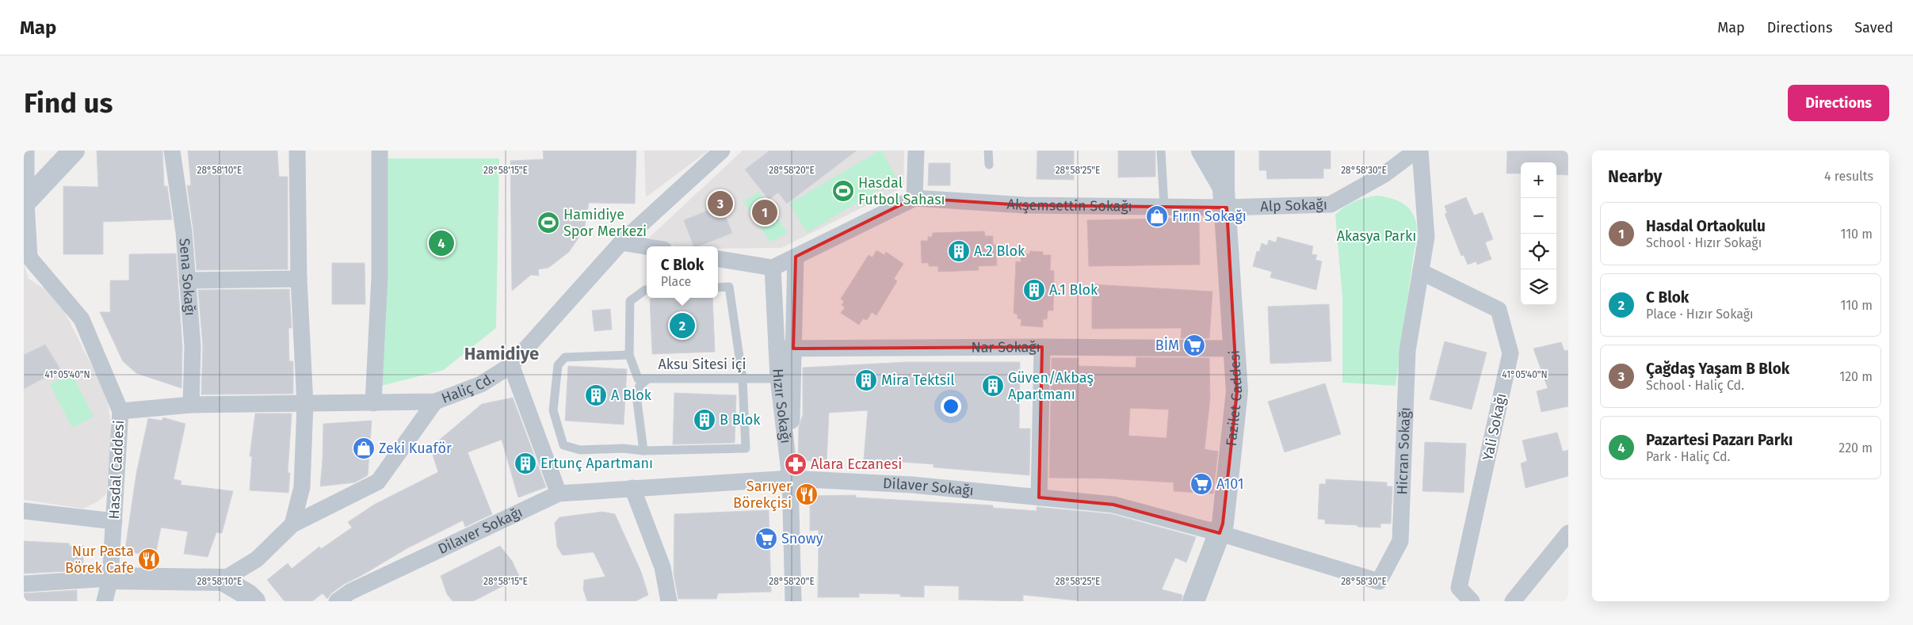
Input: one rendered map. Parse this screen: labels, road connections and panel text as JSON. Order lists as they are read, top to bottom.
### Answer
{
  "streets": {
    "street": [
      "Alp Sokağı",
      "Akşemsettin Sokağı",
      "Sena Sokağı",
      "Nar Sokağı",
      "Haliç Cd.",
      "Fazilet Caddesi",
      "Hızır Sokağı",
      "Yali Sokağı",
      "Hicran Sokağı",
      "Hasdal Caddesi",
      "Dilaver Sokağı"
    ],
    "lane": ["Aksu Sitesi içi"]
  },
  "crossings": [
    ["Alp Sokağı", "Akşemsettin Sokağı"],
    ["Alp Sokağı", "Fazilet Caddesi"],
    ["Akşemsettin Sokağı", "Fazilet Caddesi"],
    ["Akşemsettin Sokağı", "Hızır Sokağı"],
    ["Sena Sokağı", "Haliç Cd."],
    ["Nar Sokağı", "Fazilet Caddesi"],
    ["Nar Sokağı", "Hızır Sokağı"],
    ["Aksu Sitesi içi", "Hızır Sokağı"],
    ["Haliç Cd.", "Hasdal Caddesi"],
    ["Fazilet Caddesi", "Hicran Sokağı"],
    ["Fazilet Caddesi", "Dilaver Sokağı"],
    ["Hızır Sokağı", "Dilaver Sokağı"],
    ["Yali Sokağı", "Hicran Sokağı"],
    ["Hicran Sokağı", "Dilaver Sokağı"]
  ],
  "districts": ["Hamidiye"],
  "parks": ["Akasya Parkı"],
  "places": {
    "sports": ["Hasdal Futbol Sahası", "Hamidiye Spor Merkezi"],
    "shop": ["Fırın Sokağı", "Zeki Kuaför"],
    "building": [
      "A.2 Blok",
      "A.1 Blok",
      "Mira Tektsil",
      "Güven/Akbaş Apartmanı",
      "A Blok",
      "B Blok",
      "Ertunç Apartmanı"
    ],
    "supermarket": ["BİM", "A101", "Snowy"],
    "pharmacy": ["Alara Eczanesi"],
    "restaurant": ["Sarıyer Börekçisi", "Nur Pasta Börek Cafe"]
  },
  "page": {
    "header": "Map",
    "nav": ["Map", "Directions", "Saved"],
    "buttons": "Directions",
    "title": "Find us",
    "heading": ["Nearby", "4 results"],
    "map_buttons": ["+", "−"],
    "pins": [
      "3",
      "1",
      "4",
      "2"
    ],
    "list": [
      {
        "mark": "1",
        "name": "Hasdal Ortaokulu",
        "note": "School · Hızır Sokağı",
        "value": "110 m"
      },
      {
        "mark": "2",
        "name": "C Blok",
        "note": "Place · Hızır Sokağı",
        "value": "110 m"
      },
      {
        "mark": "3",
        "name": "Çağdaş Yaşam B Blok",
        "note": "School · Haliç Cd.",
        "value": "120 m"
      },
      {
        "mark": "4",
        "name": "Pazartesi Pazarı Parkı",
        "note": "Park · Haliç Cd.",
        "value": "220 m"
      }
    ],
    "popup": ["C Blok", "Place"]
  },
  "coordinates": [
    "28°58'10\"E",
    "28°58'15\"E",
    "28°58'20\"E",
    "28°58'25\"E",
    "28°58'30\"E",
    "41°05'40\"N"
  ]
}
